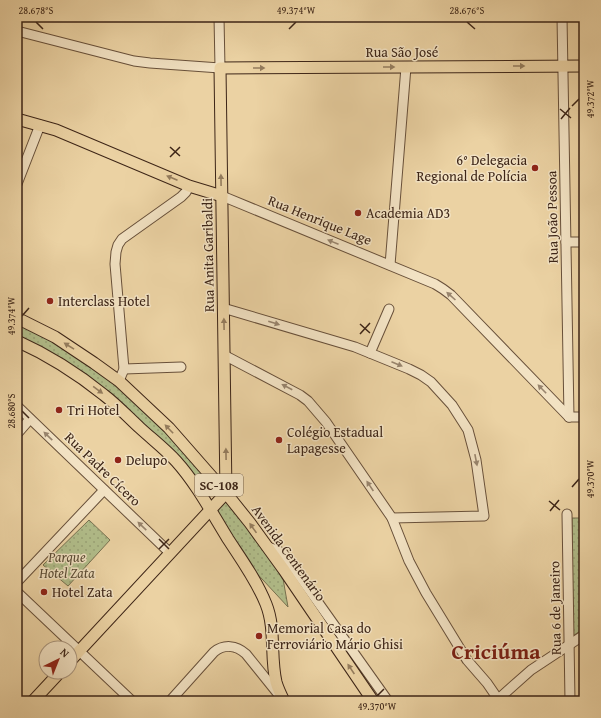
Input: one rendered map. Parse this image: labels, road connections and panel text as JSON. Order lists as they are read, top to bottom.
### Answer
{
  "streets": {
    "main road": [
      "Rua São José",
      "Rua Henrique Lage",
      "Rua Anita Garibaldi",
      "SC-108",
      "Avenida Centenário"
    ],
    "street": ["Rua João Pessoa", "Rua Padre Cícero", "Rua 6 de Janeiro"]
  },
  "crossings": [
    ["Rua São José", "Rua João Pessoa"],
    ["Rua São José", "Rua Anita Garibaldi"],
    ["Rua João Pessoa", "Rua Henrique Lage"],
    ["Rua Henrique Lage", "Rua Anita Garibaldi"],
    ["Rua Anita Garibaldi", "Avenida Centenário"]
  ],
  "one_way": [
    "Rua São José",
    "Rua Henrique Lage",
    "Rua Anita Garibaldi",
    "Rua Padre Cícero"
  ],
  "districts": ["Criciúma"],
  "parks": ["Parque Hotel Zata"],
  "places": [
    "6° Delegacia Regional de Polícia",
    "Academia AD3",
    "Interclass Hotel",
    "Tri Hotel",
    "Colégio Estadual Lapagesse",
    "Delupo",
    "Hotel Zata",
    "Memorial Casa do Ferroviário Mário Ghisi"
  ],
  "north": "top right",
  "coordinates": [
    "28.678°S",
    "49.374°W",
    "28.676°S",
    "49.372°W",
    "28.680°S",
    "49.370°W"
  ]
}
